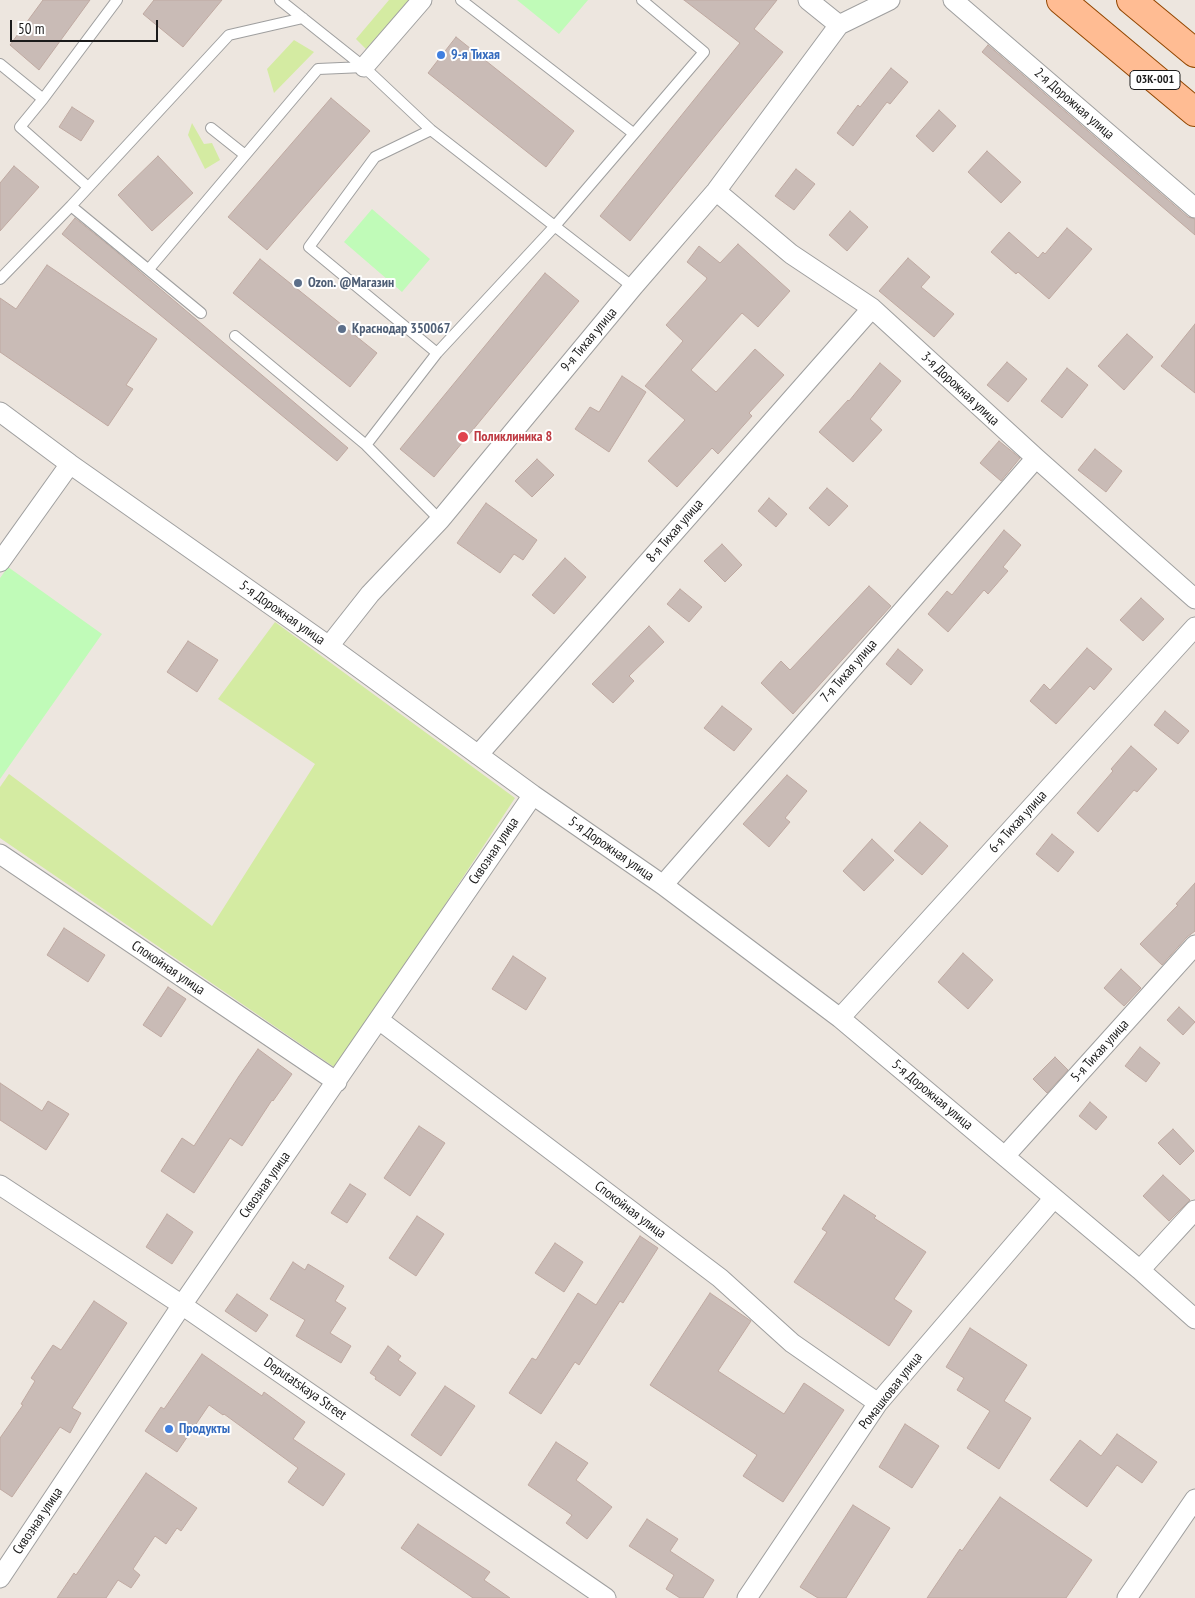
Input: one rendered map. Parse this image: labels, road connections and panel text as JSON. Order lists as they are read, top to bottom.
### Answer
{
  "streets": {
    "main road": ["03К-001"],
    "street": [
      "2-я Дорожная улица",
      "9-я Тихая улица",
      "3-я Дорожная улица",
      "8-я Тихая улица",
      "5-я Дорожная улица",
      "7-я Тихая улица",
      "6-я Тихая улица",
      "Сквозная улица",
      "Спокойная улица",
      "5-я Тихая улица",
      "Deputatskaya Street",
      "Ромашковая улица"
    ]
  },
  "crossings": [
    ["9-я Тихая улица", "3-я Дорожная улица"],
    ["9-я Тихая улица", "5-я Дорожная улица"],
    ["3-я Дорожная улица", "8-я Тихая улица"],
    ["3-я Дорожная улица", "7-я Тихая улица"],
    ["8-я Тихая улица", "5-я Дорожная улица"],
    ["5-я Дорожная улица", "7-я Тихая улица"],
    ["5-я Дорожная улица", "6-я Тихая улица"],
    ["5-я Дорожная улица", "Сквозная улица"],
    ["5-я Дорожная улица", "5-я Тихая улица"],
    ["5-я Дорожная улица", "Ромашковая улица"],
    ["Сквозная улица", "Спокойная улица"],
    ["Сквозная улица", "Deputatskaya Street"],
    ["Спокойная улица", "Ромашковая улица"]
  ],
  "places": [
    "9-я Тихая",
    "Ozon. @Магазин",
    "Краснодар 350067",
    "Поликлиника 8",
    "Продукты"
  ],
  "scale_bar": "50 m"
}
